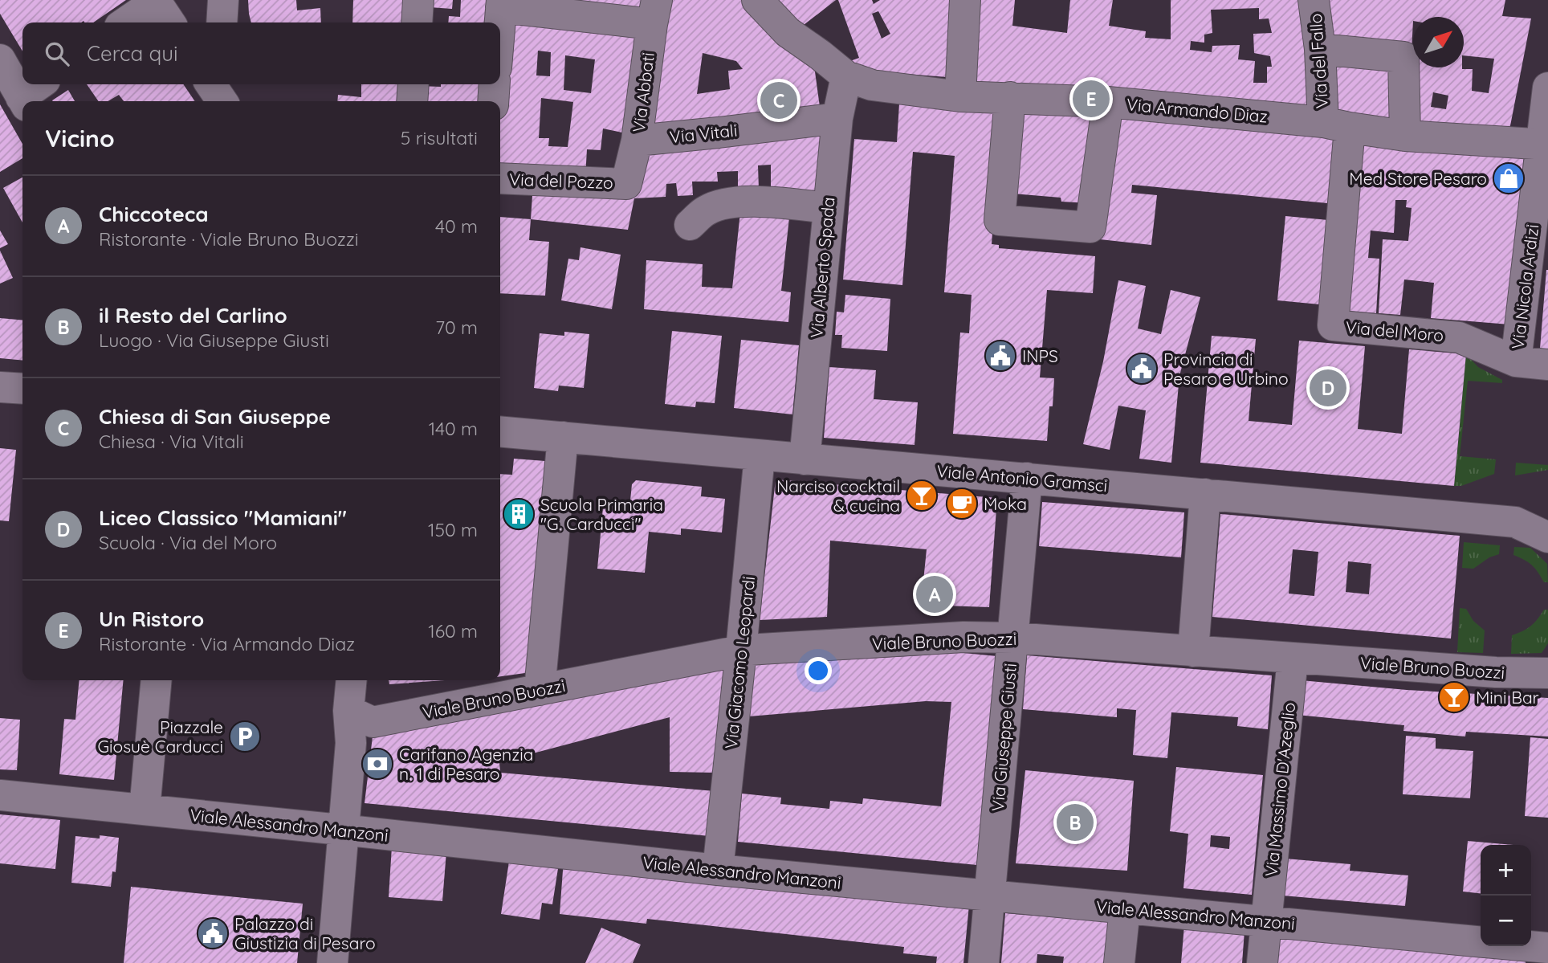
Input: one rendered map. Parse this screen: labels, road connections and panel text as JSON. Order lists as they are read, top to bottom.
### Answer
{
  "streets": {
    "street": [
      "Via del Fallo",
      "Via Abbati",
      "Via Armando Diaz",
      "Via Vitali",
      "Via del Pozzo",
      "Via Alberto Spada",
      "Via Nicola Ardizi",
      "Via del Moro",
      "Viale Antonio Gramsci",
      "Viale Bruno Buozzi",
      "Via Giacomo Leopardi",
      "Via Giuseppe Giusti",
      "Via Massimo D'Azeglio",
      "Viale Alessandro Manzoni"
    ]
  },
  "crossings": [
    ["Via del Fallo", "Via Armando Diaz"],
    ["Via del Fallo", "Via del Moro"],
    ["Via Abbati", "Via Vitali"],
    ["Via Abbati", "Via del Pozzo"],
    ["Via Armando Diaz", "Via Alberto Spada"],
    ["Via Armando Diaz", "Via Nicola Ardizi"],
    ["Via Armando Diaz", "Via del Moro"],
    ["Via Vitali", "Via Alberto Spada"],
    ["Via Alberto Spada", "Viale Antonio Gramsci"],
    ["Via Nicola Ardizi", "Via del Moro"],
    ["Viale Antonio Gramsci", "Via Giacomo Leopardi"],
    ["Viale Antonio Gramsci", "Via Giuseppe Giusti"],
    ["Viale Bruno Buozzi", "Via Giacomo Leopardi"],
    ["Viale Bruno Buozzi", "Via Giuseppe Giusti"],
    ["Viale Bruno Buozzi", "Via Massimo D'Azeglio"],
    ["Via Giacomo Leopardi", "Viale Alessandro Manzoni"],
    ["Via Giuseppe Giusti", "Viale Alessandro Manzoni"],
    ["Via Massimo D'Azeglio", "Viale Alessandro Manzoni"]
  ],
  "places": {
    "shop": ["Med Store Pesaro"],
    "public building": ["INPS", "Provincia di Pesaro e Urbino", "Palazzo di Giustizia di Pesaro"],
    "bar": ["Narciso cocktail & cucina", "Mini Bar"],
    "cafe": ["Moka"],
    "building": ["Scuola Primaria \"G. Carducci\""],
    "parking": ["Piazzale Giosuè Carducci"],
    "bank": ["Carifano Agenzia n. 1 di Pesaro"]
  },
  "north": "top right",
  "page": {
    "search": "Cerca qui",
    "pins": [
      "E",
      "C",
      "D",
      "A",
      "B"
    ],
    "heading": ["Vicino", "5 risultati"],
    "list": [
      {
        "mark": "A",
        "name": "Chiccoteca",
        "note": "Ristorante · Viale Bruno Buozzi",
        "value": "40 m"
      },
      {
        "mark": "B",
        "name": "il Resto del Carlino",
        "note": "Luogo · Via Giuseppe Giusti",
        "value": "70 m"
      },
      {
        "mark": "C",
        "name": "Chiesa di San Giuseppe",
        "note": "Chiesa · Via Vitali",
        "value": "140 m"
      },
      {
        "mark": "D",
        "name": "Liceo Classico \"Mamiani\"",
        "note": "Scuola · Via del Moro",
        "value": "150 m"
      },
      {
        "mark": "E",
        "name": "Un Ristoro",
        "note": "Ristorante · Via Armando Diaz",
        "value": "160 m"
      }
    ],
    "map_buttons": ["+", "−"]
  }
}
